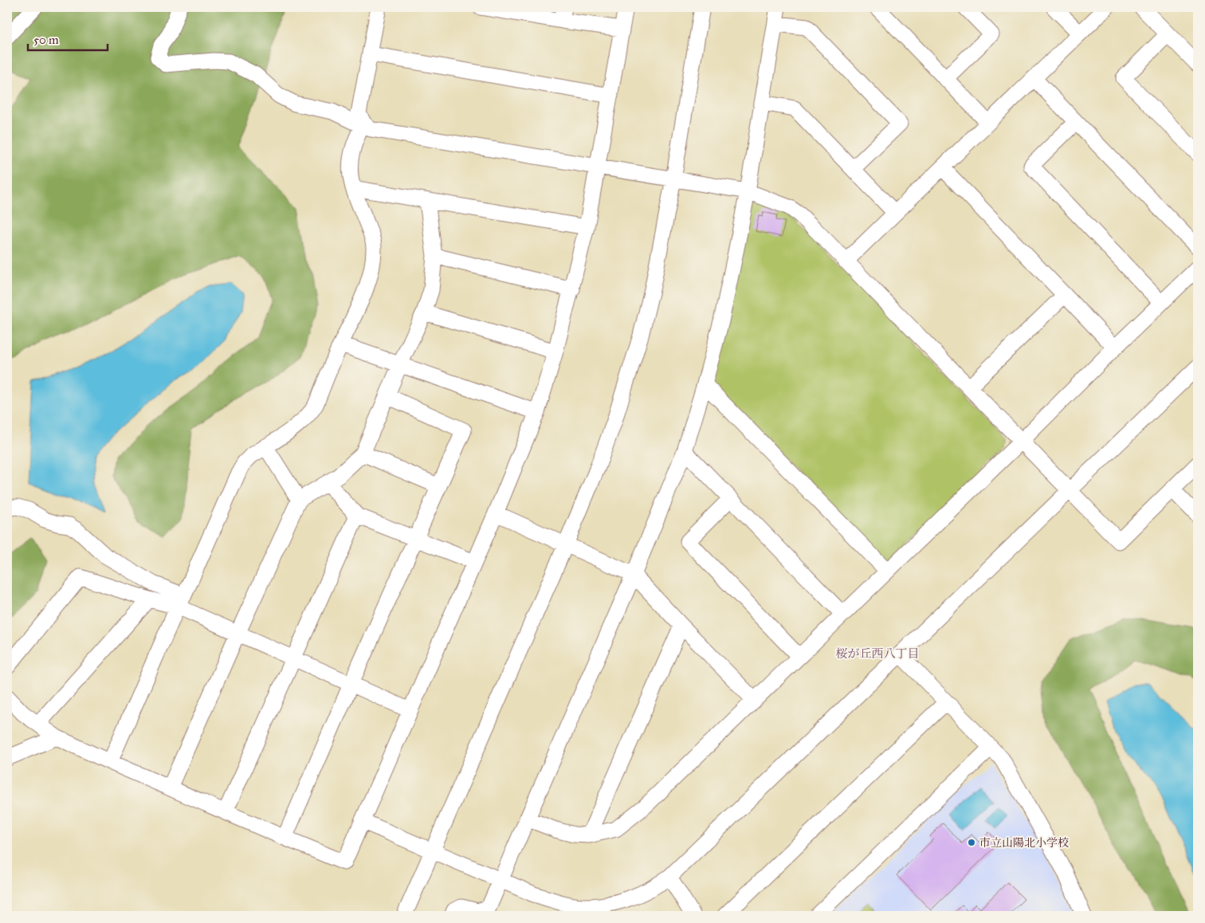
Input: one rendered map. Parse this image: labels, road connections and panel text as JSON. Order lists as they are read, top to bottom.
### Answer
{
  "districts": ["桜が丘西八丁目"],
  "places": ["市立山陽北小学校"],
  "scale_bar": "50 m"
}
